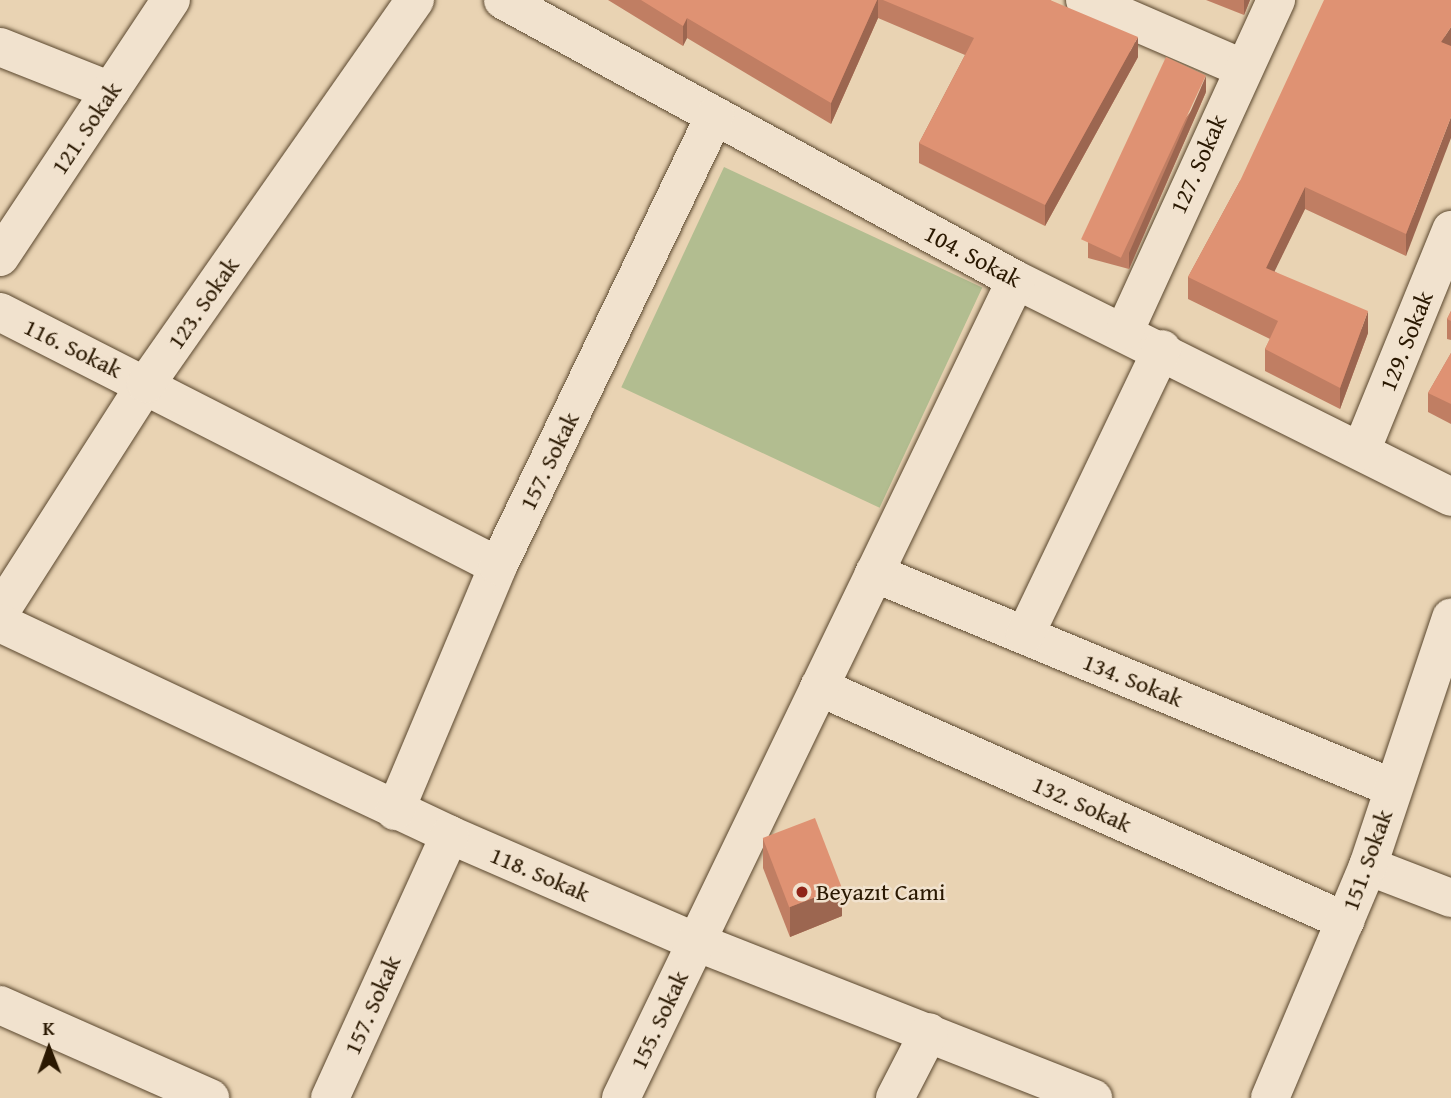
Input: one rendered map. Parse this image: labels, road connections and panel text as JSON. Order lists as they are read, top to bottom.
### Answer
{
  "streets": {
    "street": [
      "121. Sokak",
      "127. Sokak",
      "104. Sokak",
      "123. Sokak",
      "129. Sokak",
      "116. Sokak",
      "157. Sokak",
      "134. Sokak",
      "132. Sokak",
      "151. Sokak",
      "118. Sokak",
      "155. Sokak"
    ]
  },
  "crossings": [
    ["127. Sokak", "104. Sokak"],
    ["104. Sokak", "129. Sokak"],
    ["104. Sokak", "157. Sokak"],
    ["104. Sokak", "155. Sokak"],
    ["123. Sokak", "116. Sokak"],
    ["116. Sokak", "157. Sokak"],
    ["157. Sokak", "118. Sokak"],
    ["134. Sokak", "151. Sokak"],
    ["134. Sokak", "155. Sokak"],
    ["132. Sokak", "151. Sokak"],
    ["132. Sokak", "155. Sokak"],
    ["118. Sokak", "155. Sokak"]
  ],
  "places": ["Beyazıt Cami"],
  "north": "top"
}
